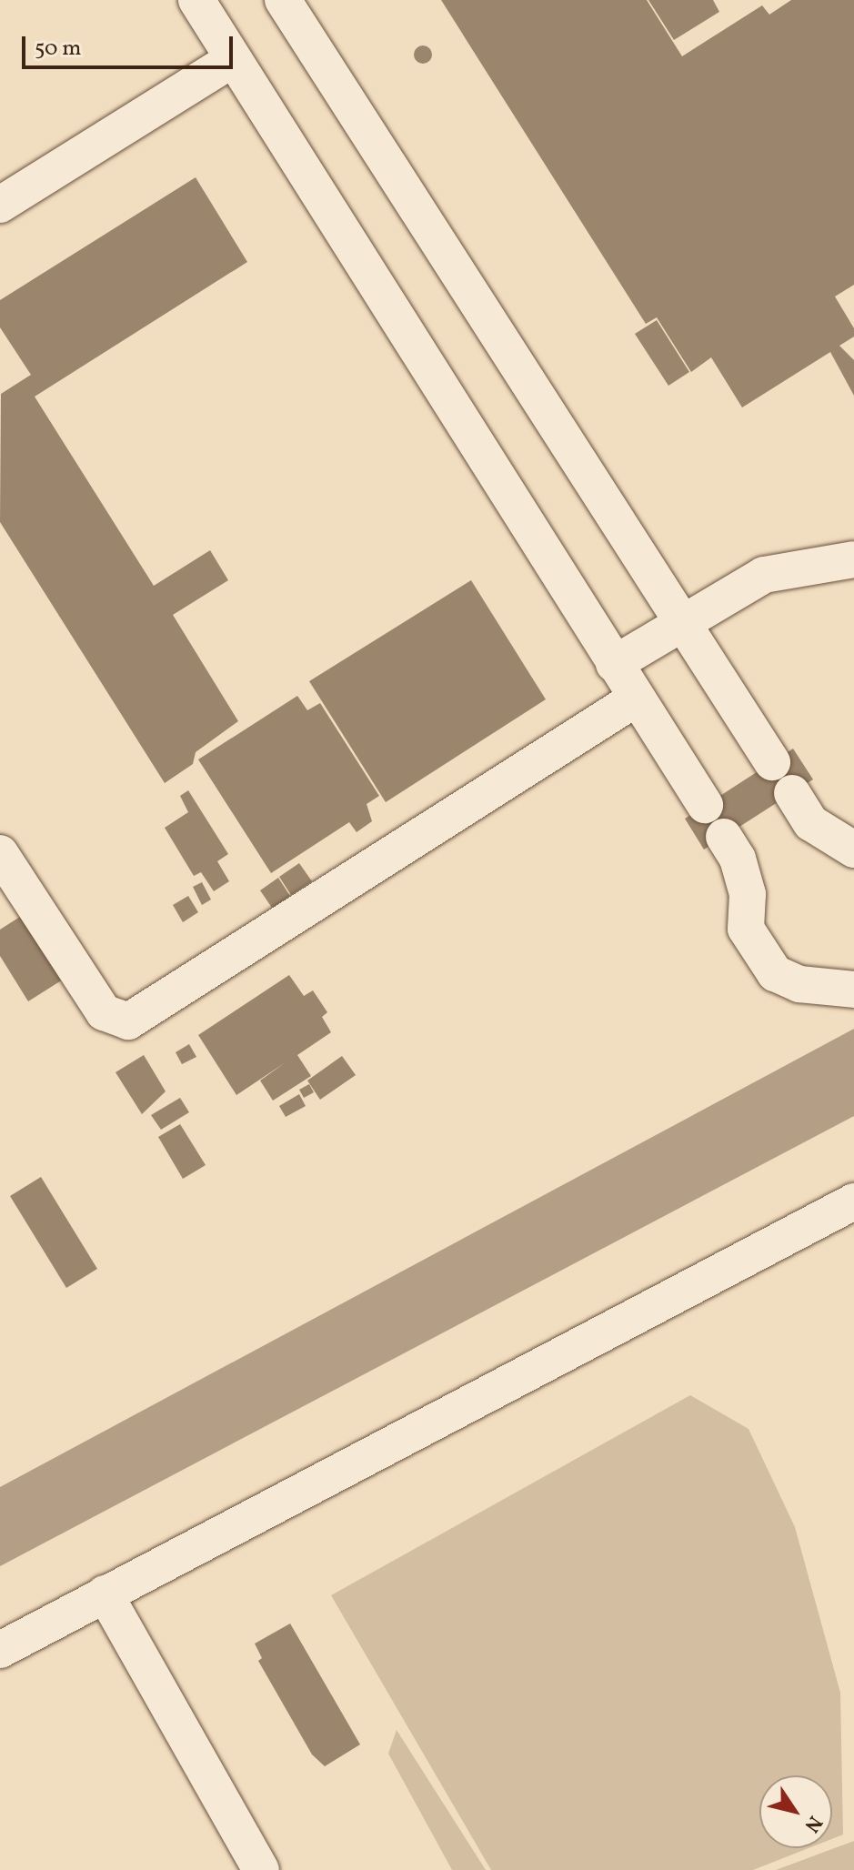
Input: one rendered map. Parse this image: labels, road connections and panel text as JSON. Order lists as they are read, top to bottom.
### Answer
{
  "scale_bar": "50 m",
  "north": "bottom right"
}
